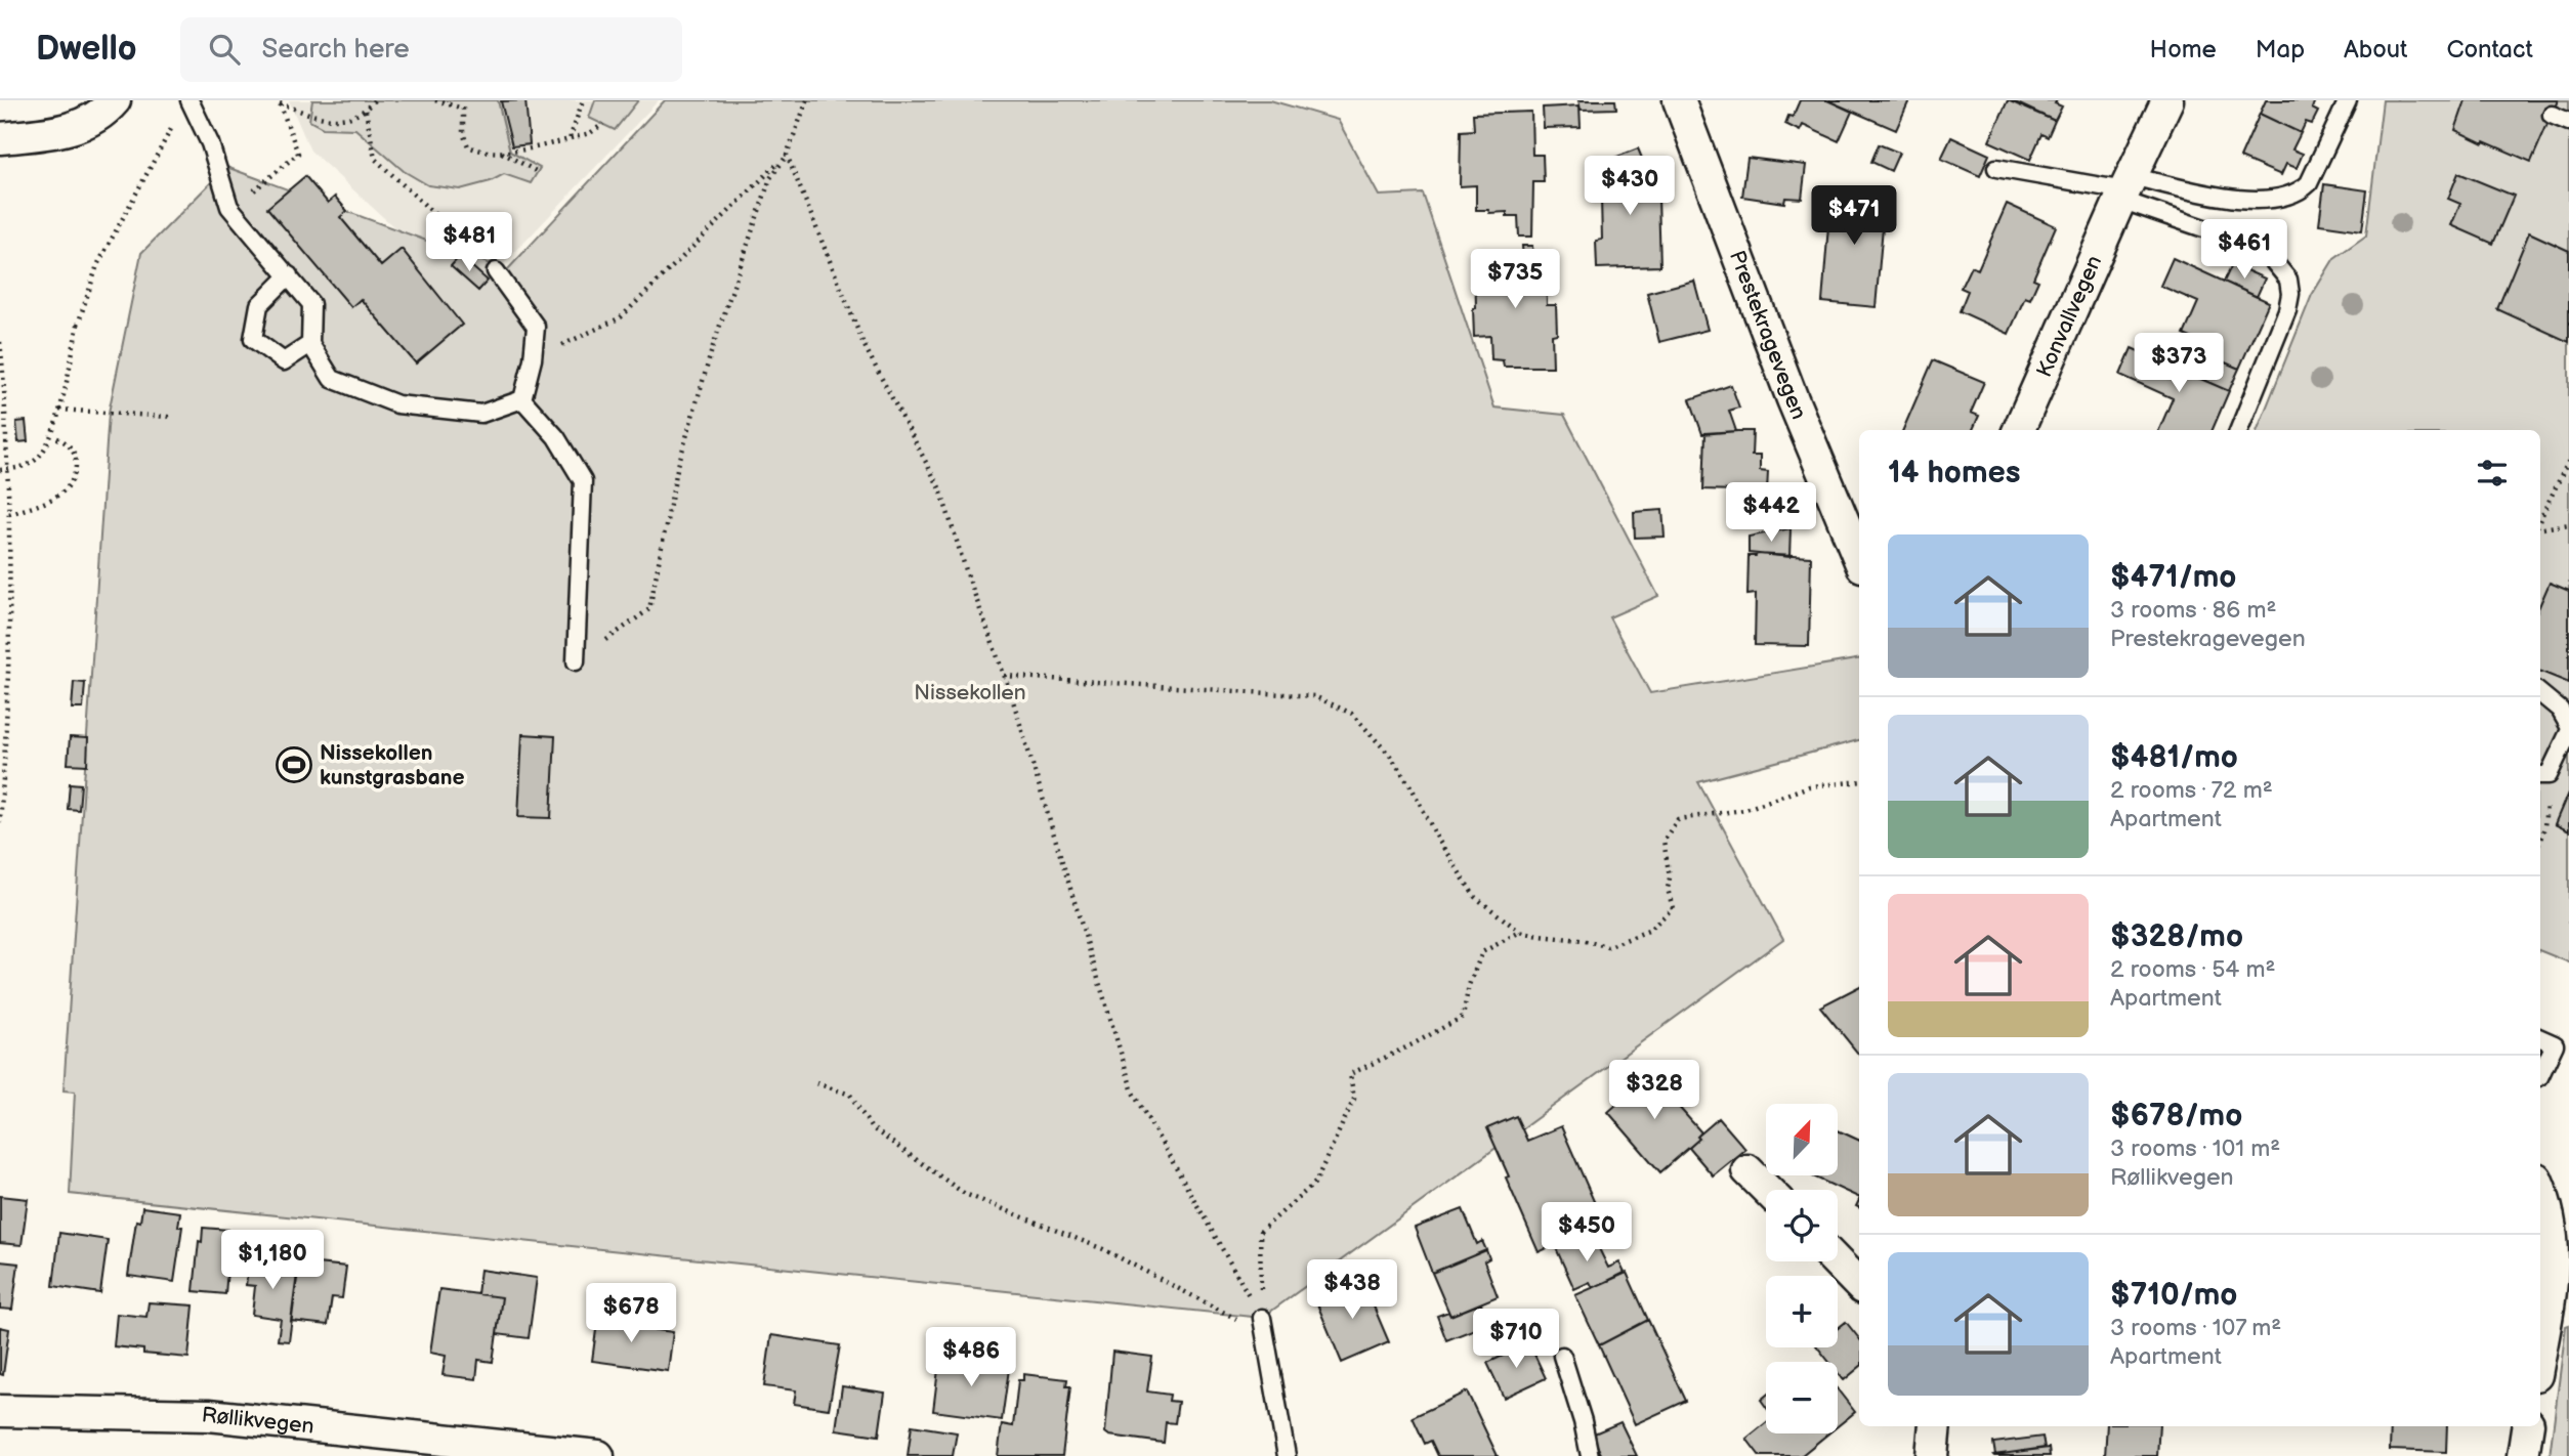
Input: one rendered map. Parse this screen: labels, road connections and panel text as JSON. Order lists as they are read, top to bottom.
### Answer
{
  "streets": {
    "street": ["Konvallvegen", "Prestekragevegen", "Røllikvegen"]
  },
  "parks": ["Nissekollen"],
  "places": {
    "sports": ["Nissekollen kunstgrasbane"]
  },
  "north": "top right",
  "page": {
    "header": "Dwello",
    "search": "Search here",
    "nav": [
      "Home",
      "Map",
      "About",
      "Contact"
    ],
    "price": [
      "$430",
      "$471",
      "$481",
      "$461",
      "$735",
      "$373",
      "$442",
      "$328",
      "$450",
      "$1,180",
      "$438",
      "$678",
      "$710",
      "$486"
    ],
    "heading": "14 homes",
    "list": [
      {
        "name": "$471/mo",
        "note": "3 rooms · 86 m² · Prestekragevegen"
      },
      {
        "name": "$481/mo",
        "note": "2 rooms · 72 m² · Apartment"
      },
      {
        "name": "$328/mo",
        "note": "2 rooms · 54 m² · Apartment"
      },
      {
        "name": "$678/mo",
        "note": "3 rooms · 101 m² · Røllikvegen"
      },
      {
        "name": "$710/mo",
        "note": "3 rooms · 107 m² · Apartment"
      }
    ],
    "map_buttons": ["+", "−"]
  }
}
